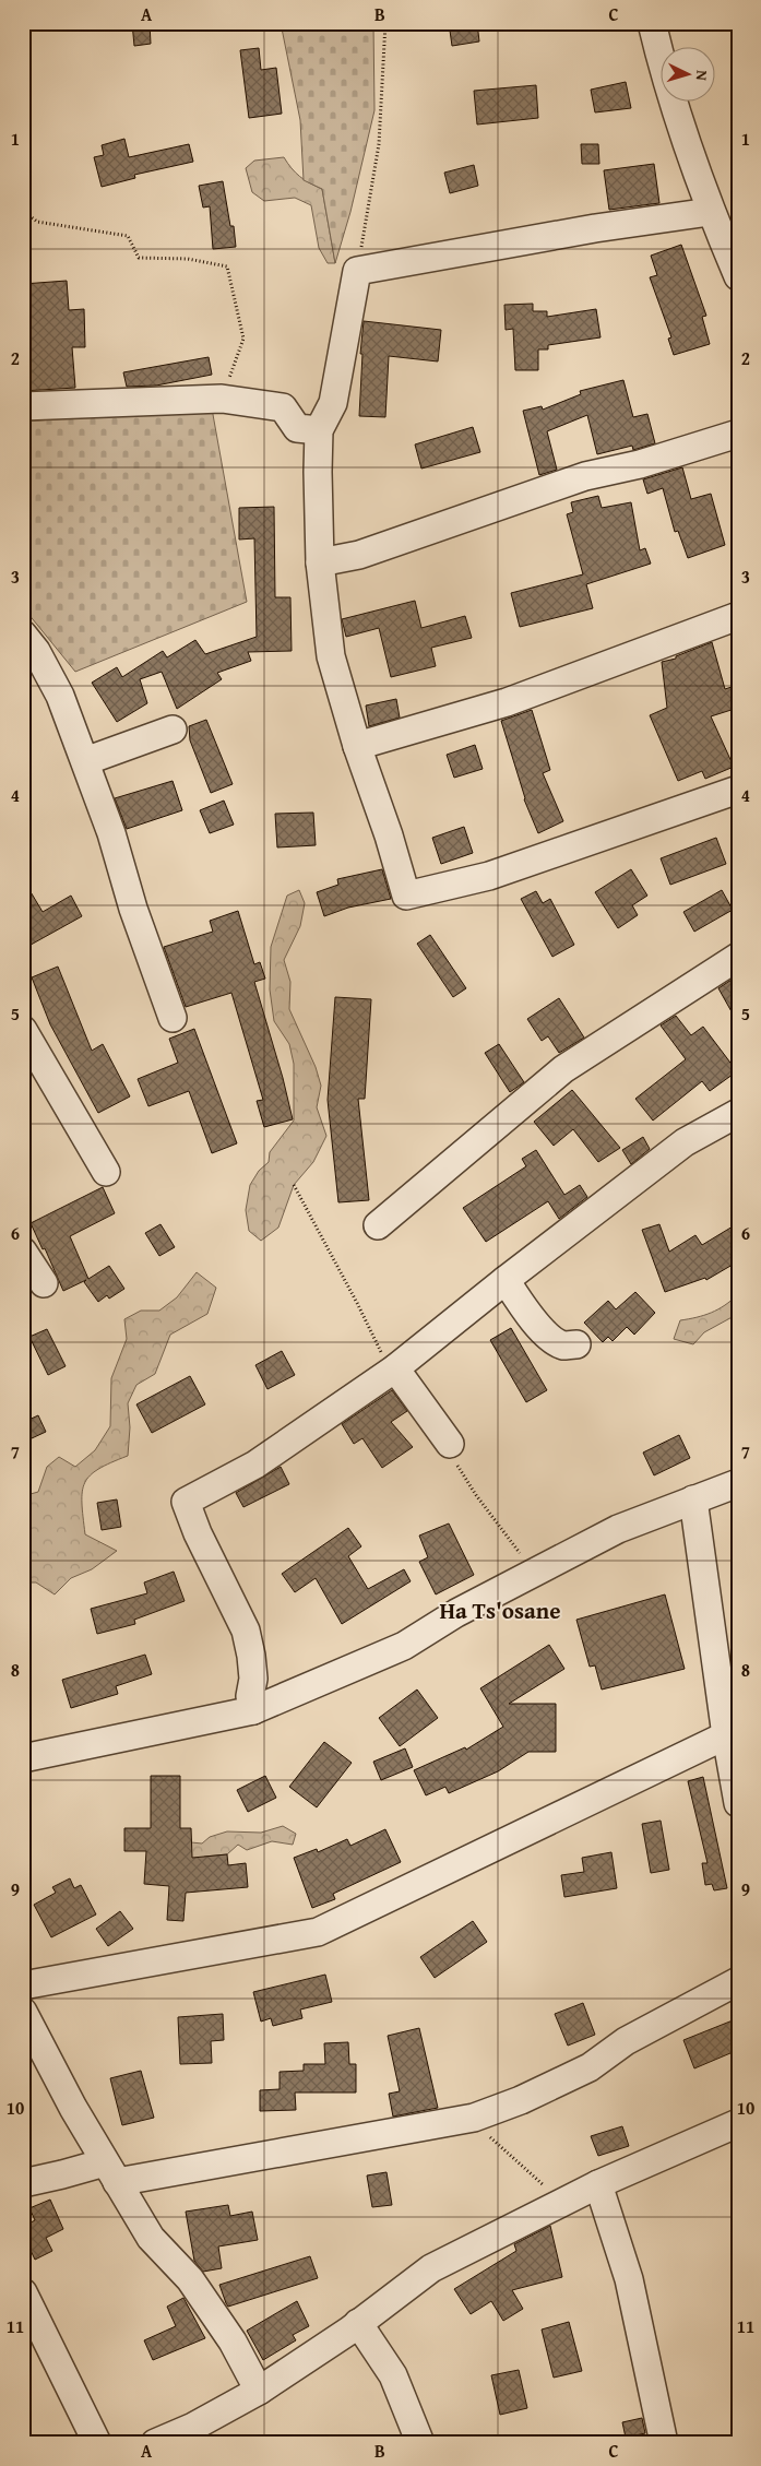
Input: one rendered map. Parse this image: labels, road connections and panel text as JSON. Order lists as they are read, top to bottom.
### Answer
{
  "districts": ["Ha Ts'osane"],
  "north": "right",
  "grid": {
    "columns": ["A", "B", "C"],
    "rows": [
      "1",
      "2",
      "3",
      "4",
      "5",
      "6",
      "7",
      "8",
      "9",
      "10",
      "11"
    ]
  }
}
